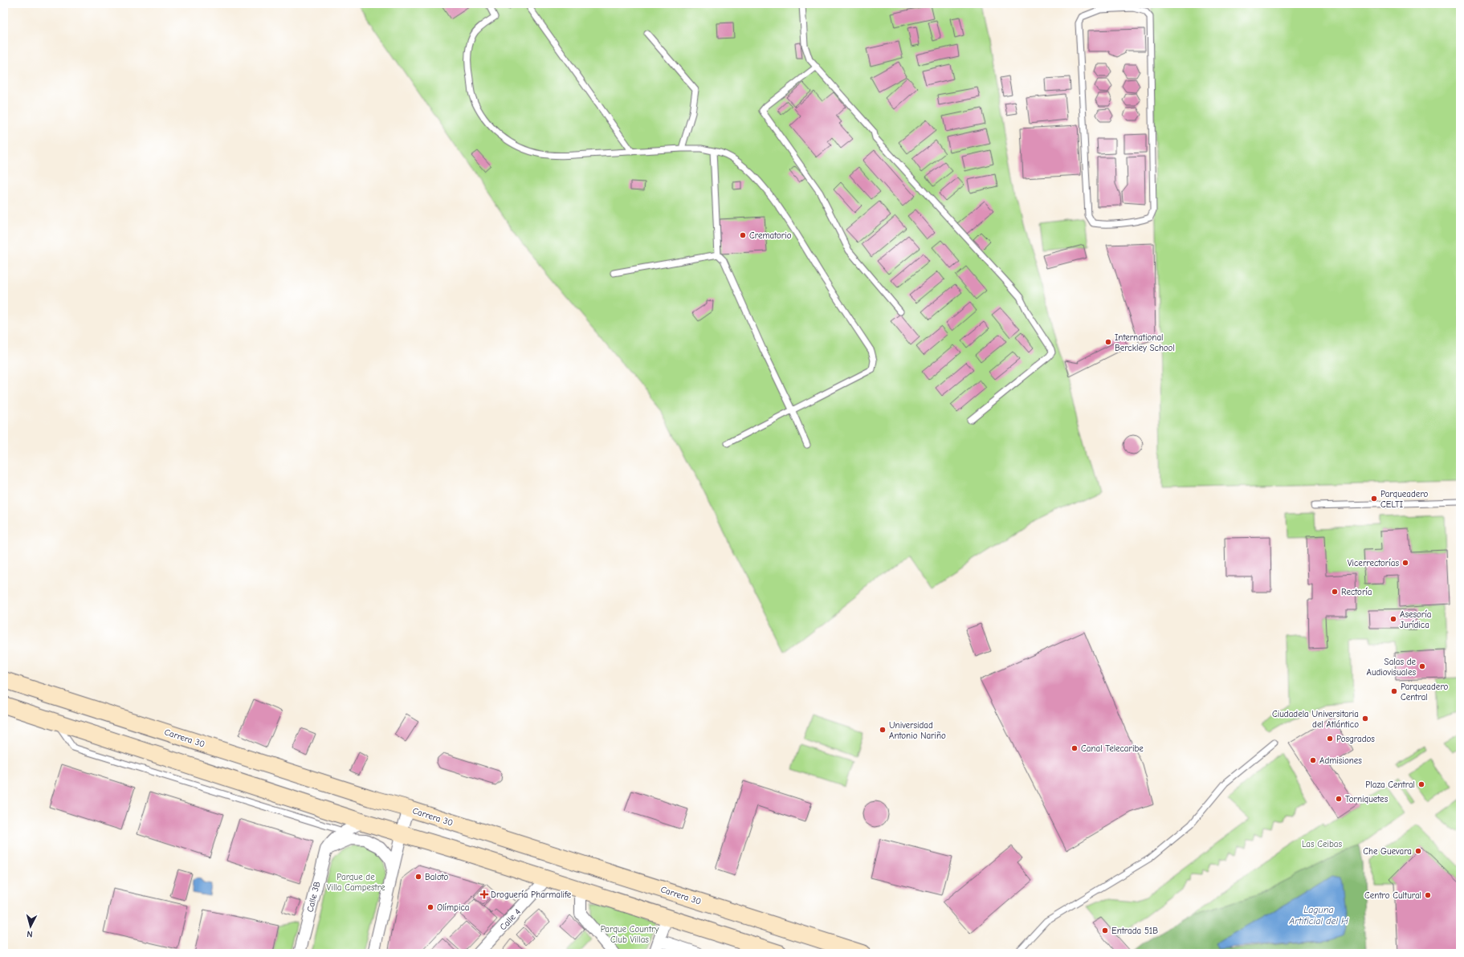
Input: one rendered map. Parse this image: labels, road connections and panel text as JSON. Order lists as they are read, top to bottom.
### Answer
{
  "streets": {
    "main road": ["Carrera 30"],
    "street": ["Calle 3B", "Calle 4"]
  },
  "water": ["Laguna Artificial del H"],
  "parks": ["Las Ceibas", "Parque de Villa Campestre", "Parque Country Club Villas"],
  "places": {
    "other": [
      "Crematorio",
      "International Berckley School",
      "Parqueadero CELTI",
      "Vicerrectorías",
      "Rectoría",
      "Asesoría Jurídica",
      "Salas de Audiovisuales",
      "Parqueadero Central",
      "Ciudadela Universitaria del Atlántico",
      "Universidad Antonio Nariño",
      "Posgrados",
      "Canal Telecaribe",
      "Admisiones",
      "Plaza Central",
      "Torniquetes",
      "Che Guevara",
      "Baloto",
      "Centro Cultural",
      "Olímpica",
      "Entrada 51B"
    ],
    "health": ["Droguería Pharmalife"]
  },
  "north": "bottom"
}
